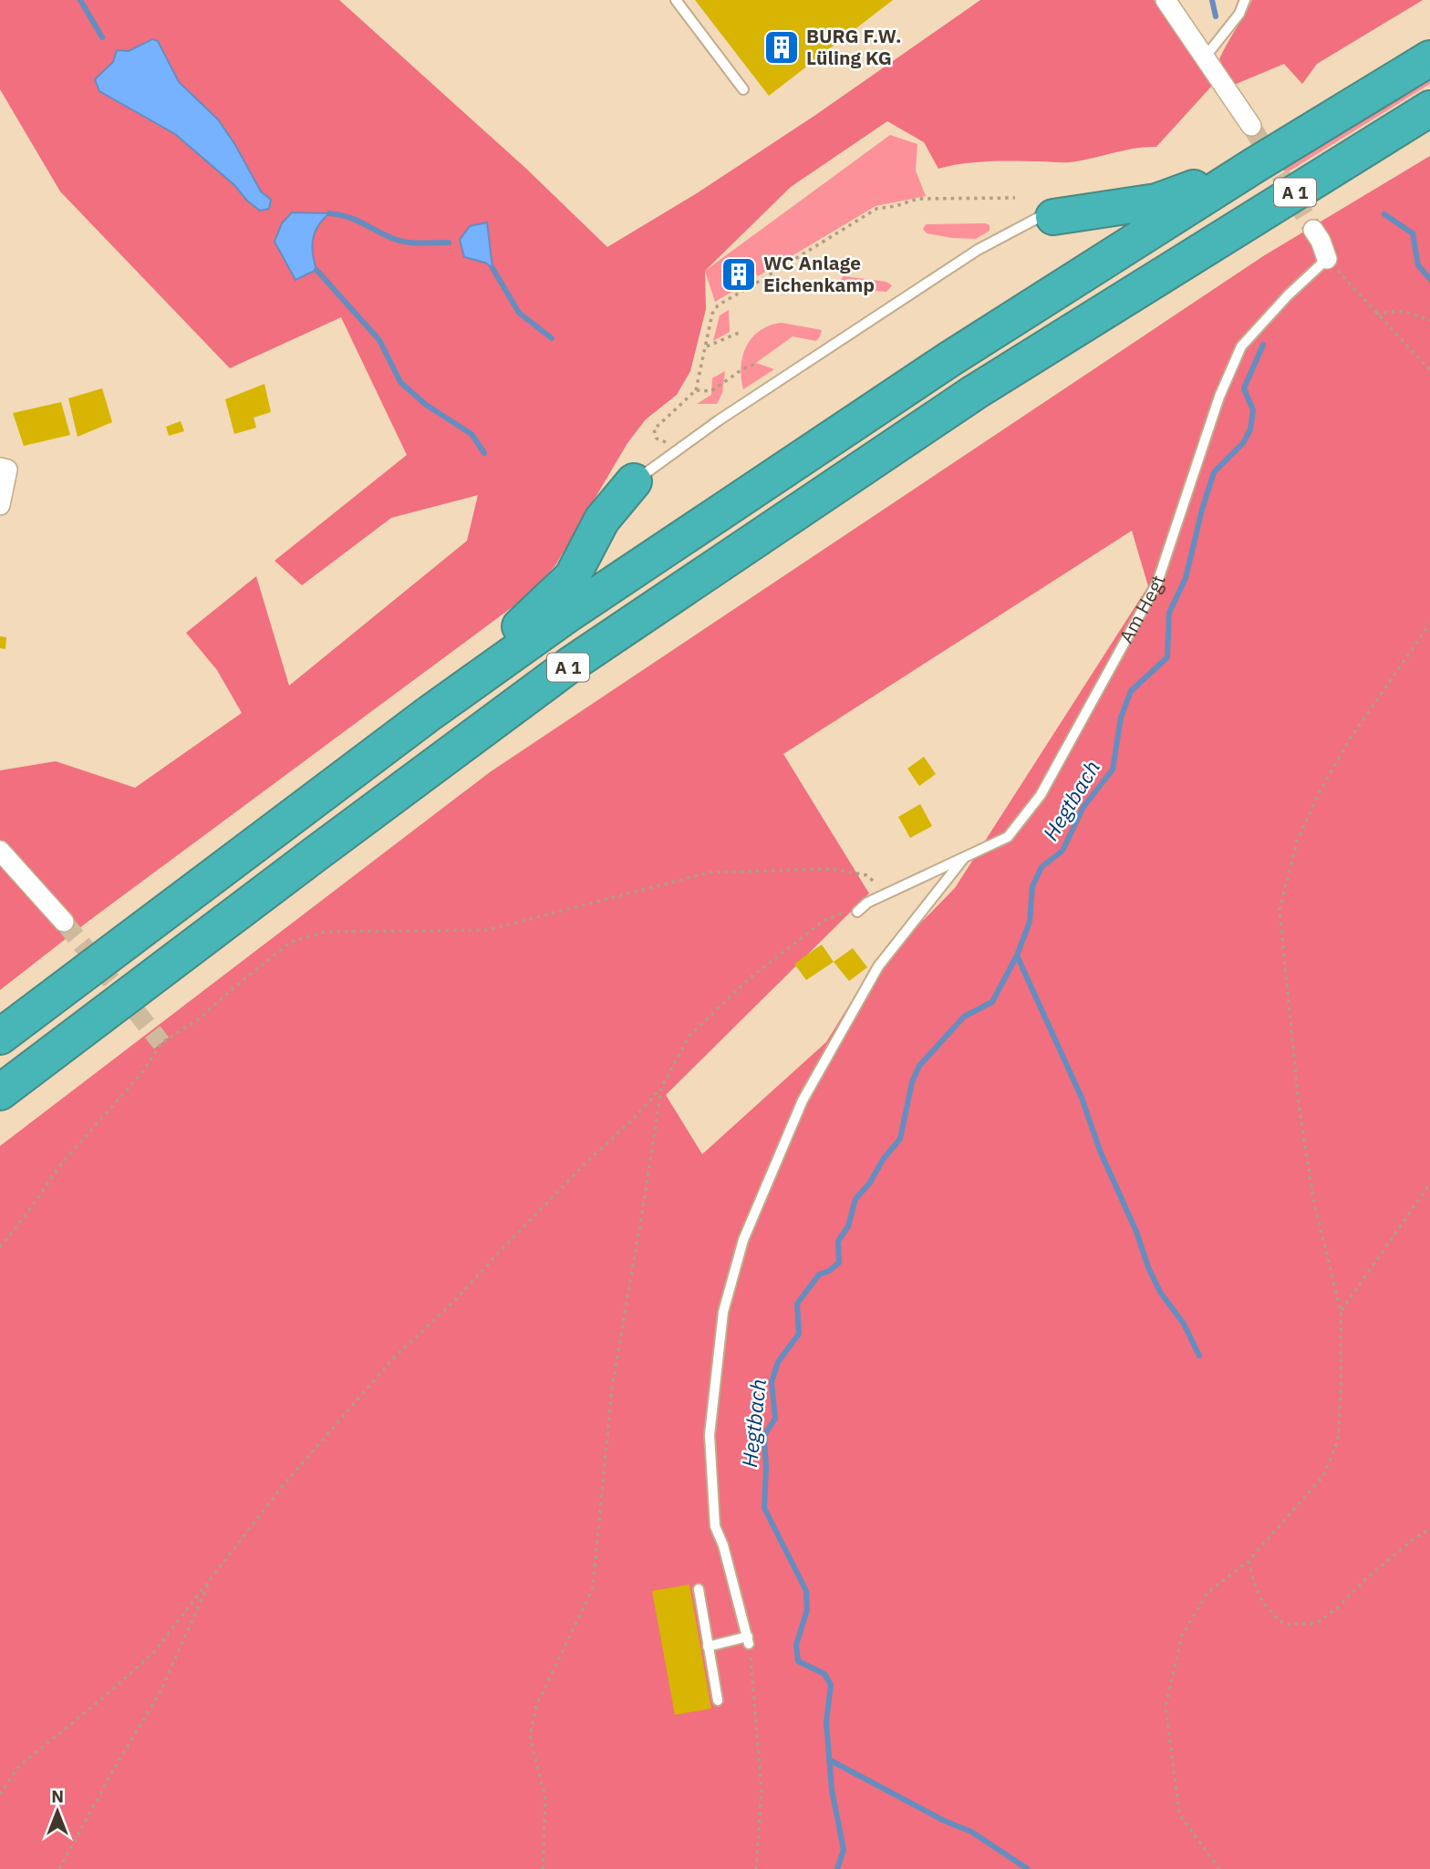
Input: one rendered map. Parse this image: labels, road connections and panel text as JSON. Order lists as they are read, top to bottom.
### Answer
{
  "streets": {
    "highway": ["A 1"],
    "lane": ["Am Hegt"]
  },
  "water": ["Hegtbach"],
  "places": {
    "building": ["BURG F.W. Lüling KG", "WC Anlage Eichenkamp"]
  },
  "north": "top"
}
